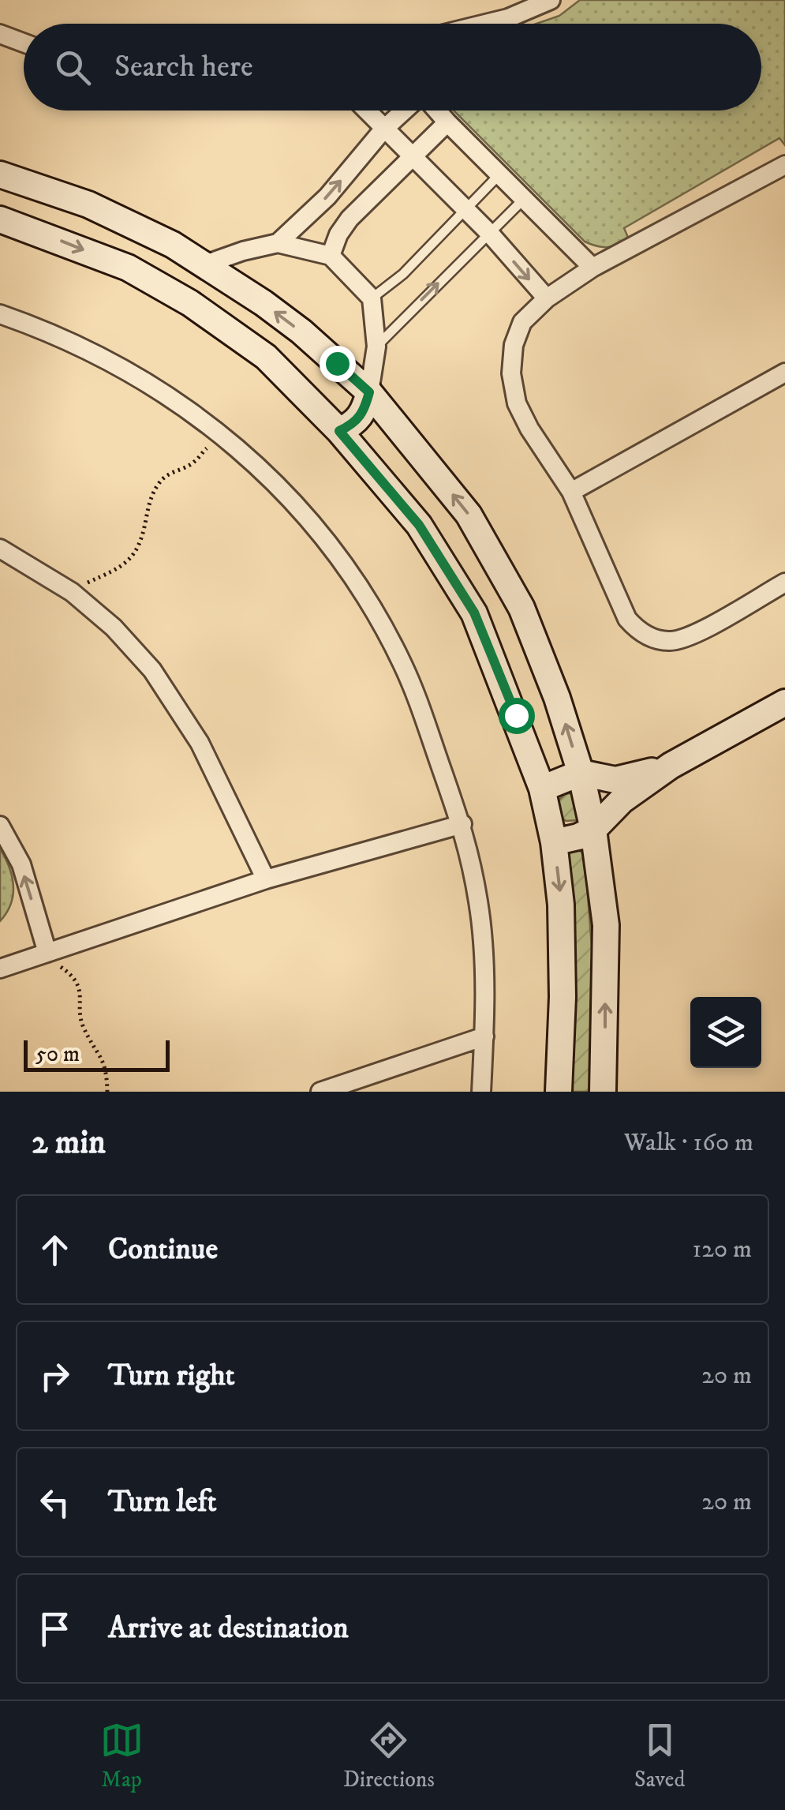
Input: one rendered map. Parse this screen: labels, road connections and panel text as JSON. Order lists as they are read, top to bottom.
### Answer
{
  "scale_bar": "50 m",
  "page": {
    "search": "Search here",
    "scale": "50 m",
    "heading": ["2 min", "Walk · 160 m"],
    "list": [
      ["Continue", "120 m"],
      ["Turn right", "20 m"],
      ["Turn left", "20 m"],
      "Arrive at destination"
    ],
    "nav": ["Map", "Directions", "Saved"]
  }
}
